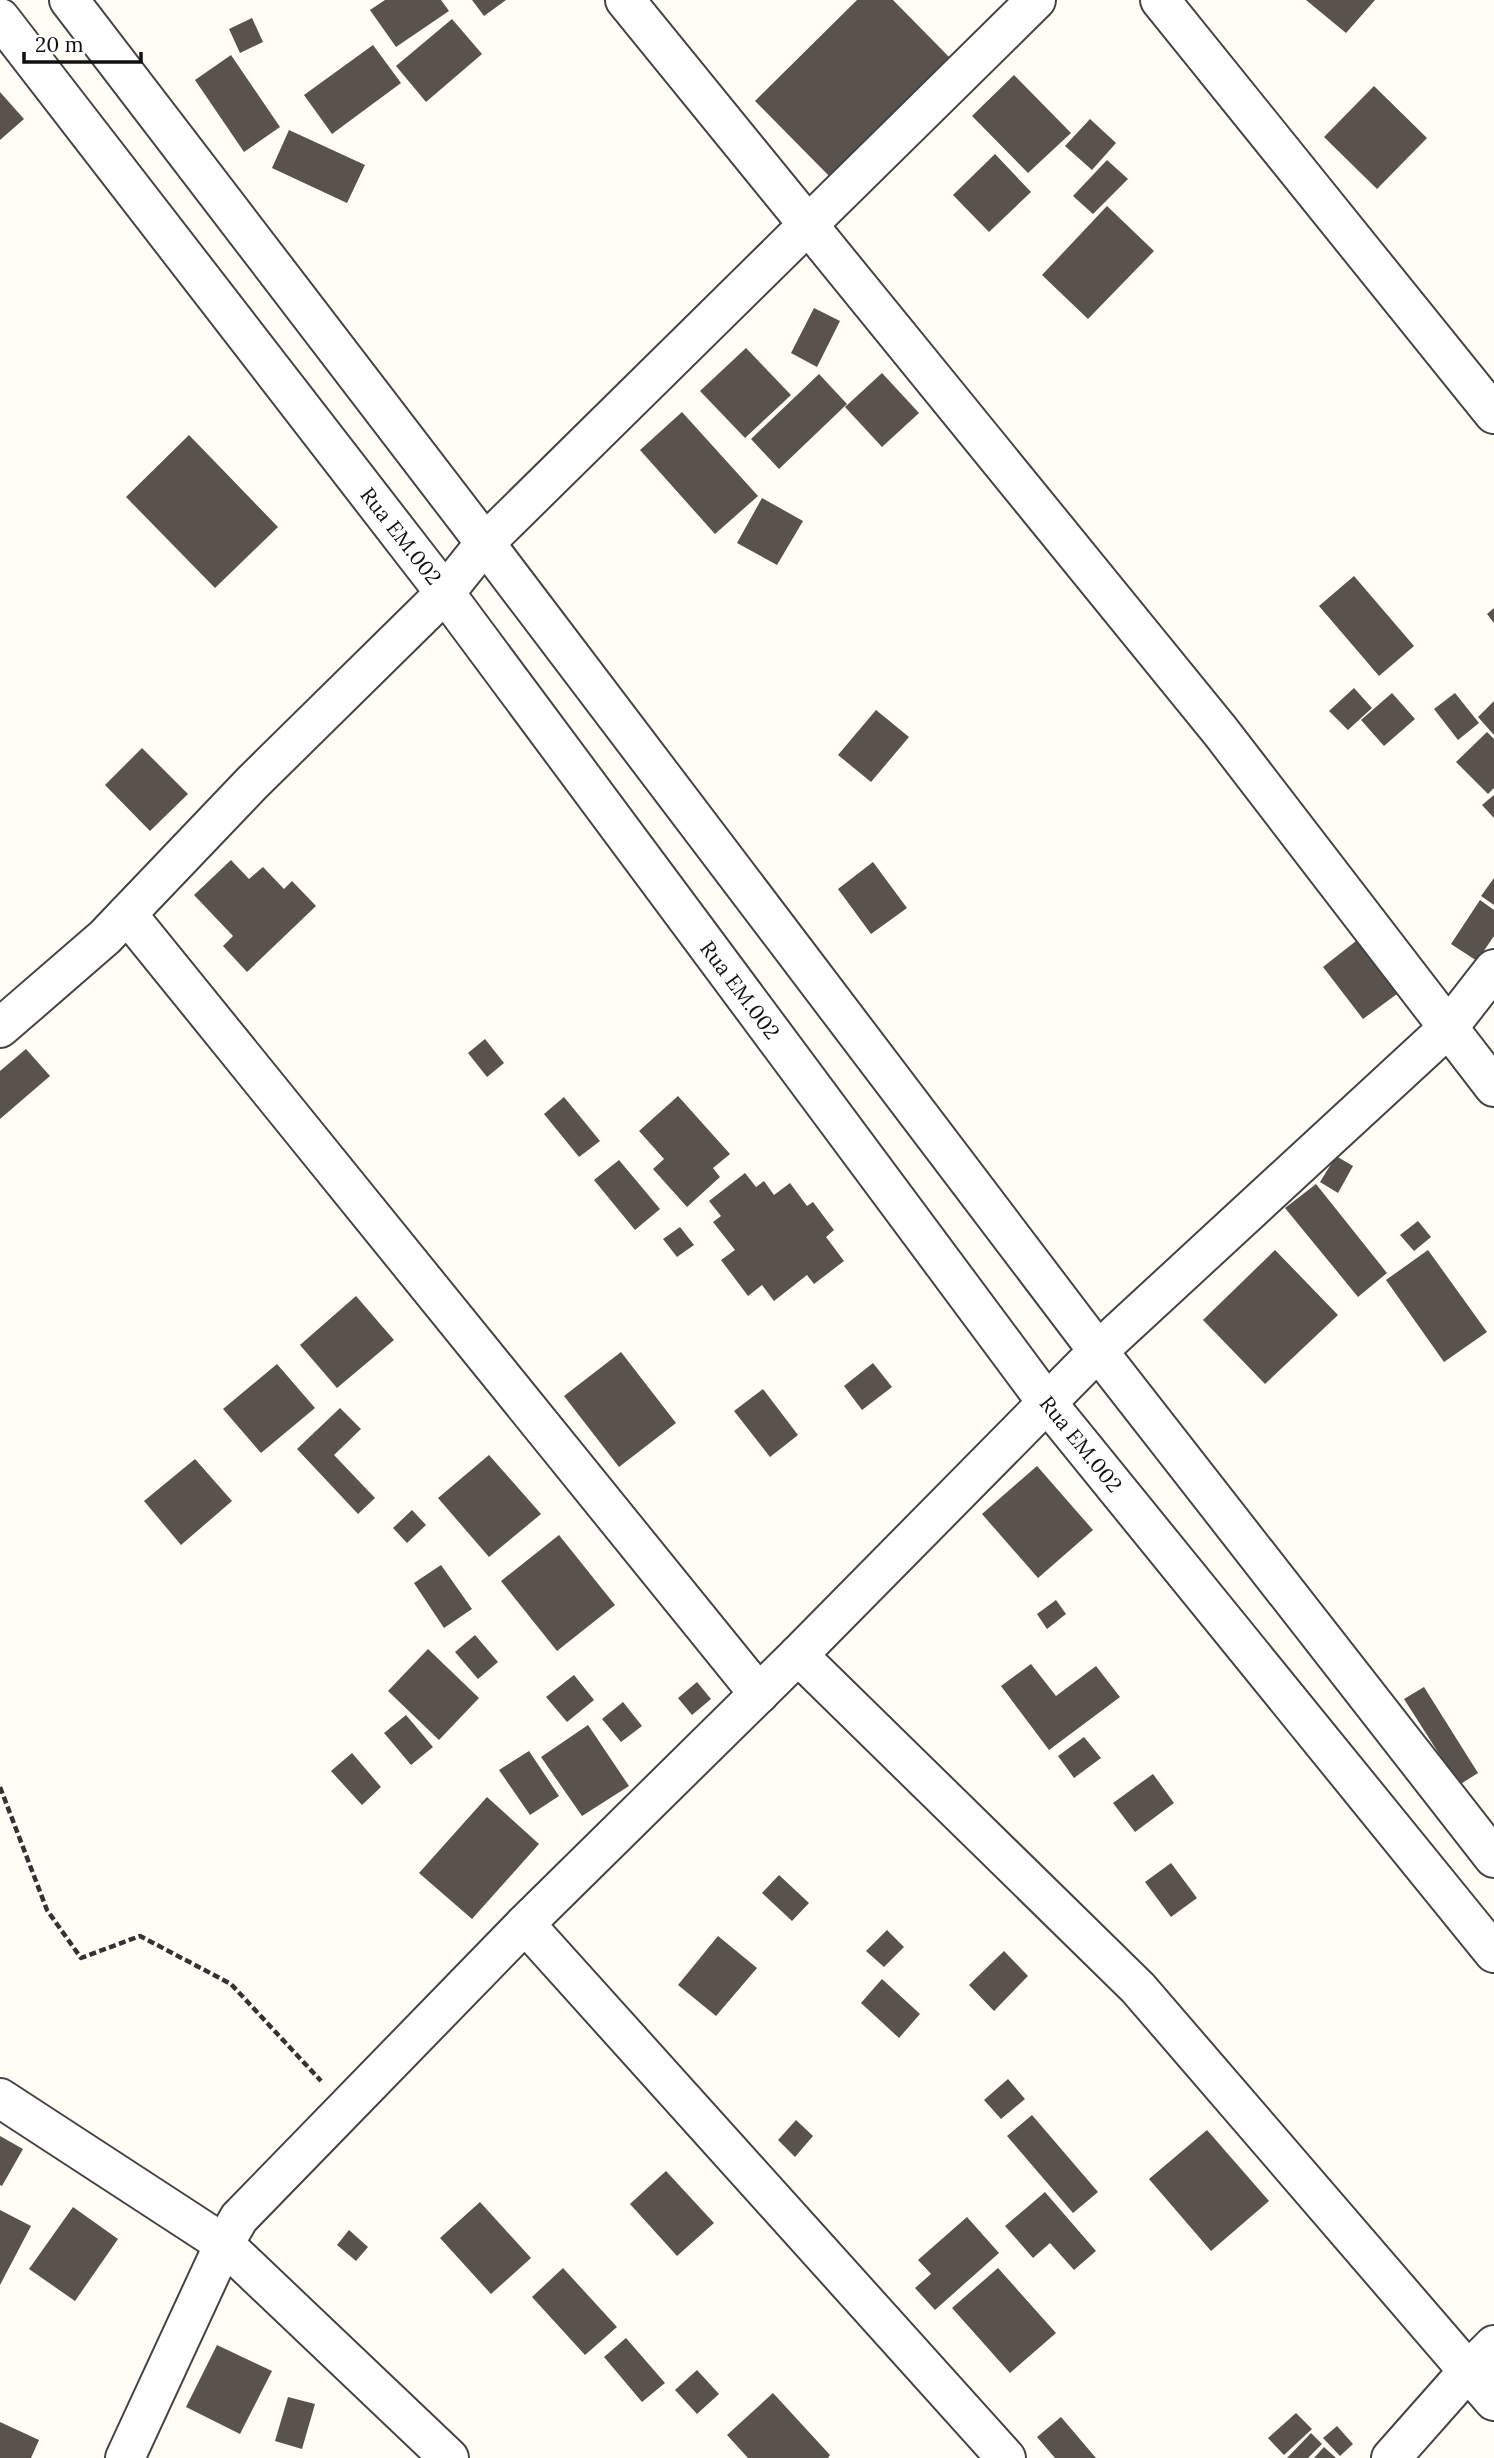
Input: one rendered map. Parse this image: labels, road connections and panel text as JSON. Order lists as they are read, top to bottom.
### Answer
{
  "streets": {
    "street": ["Rua EM.002"]
  },
  "scale_bar": "20 m"
}
